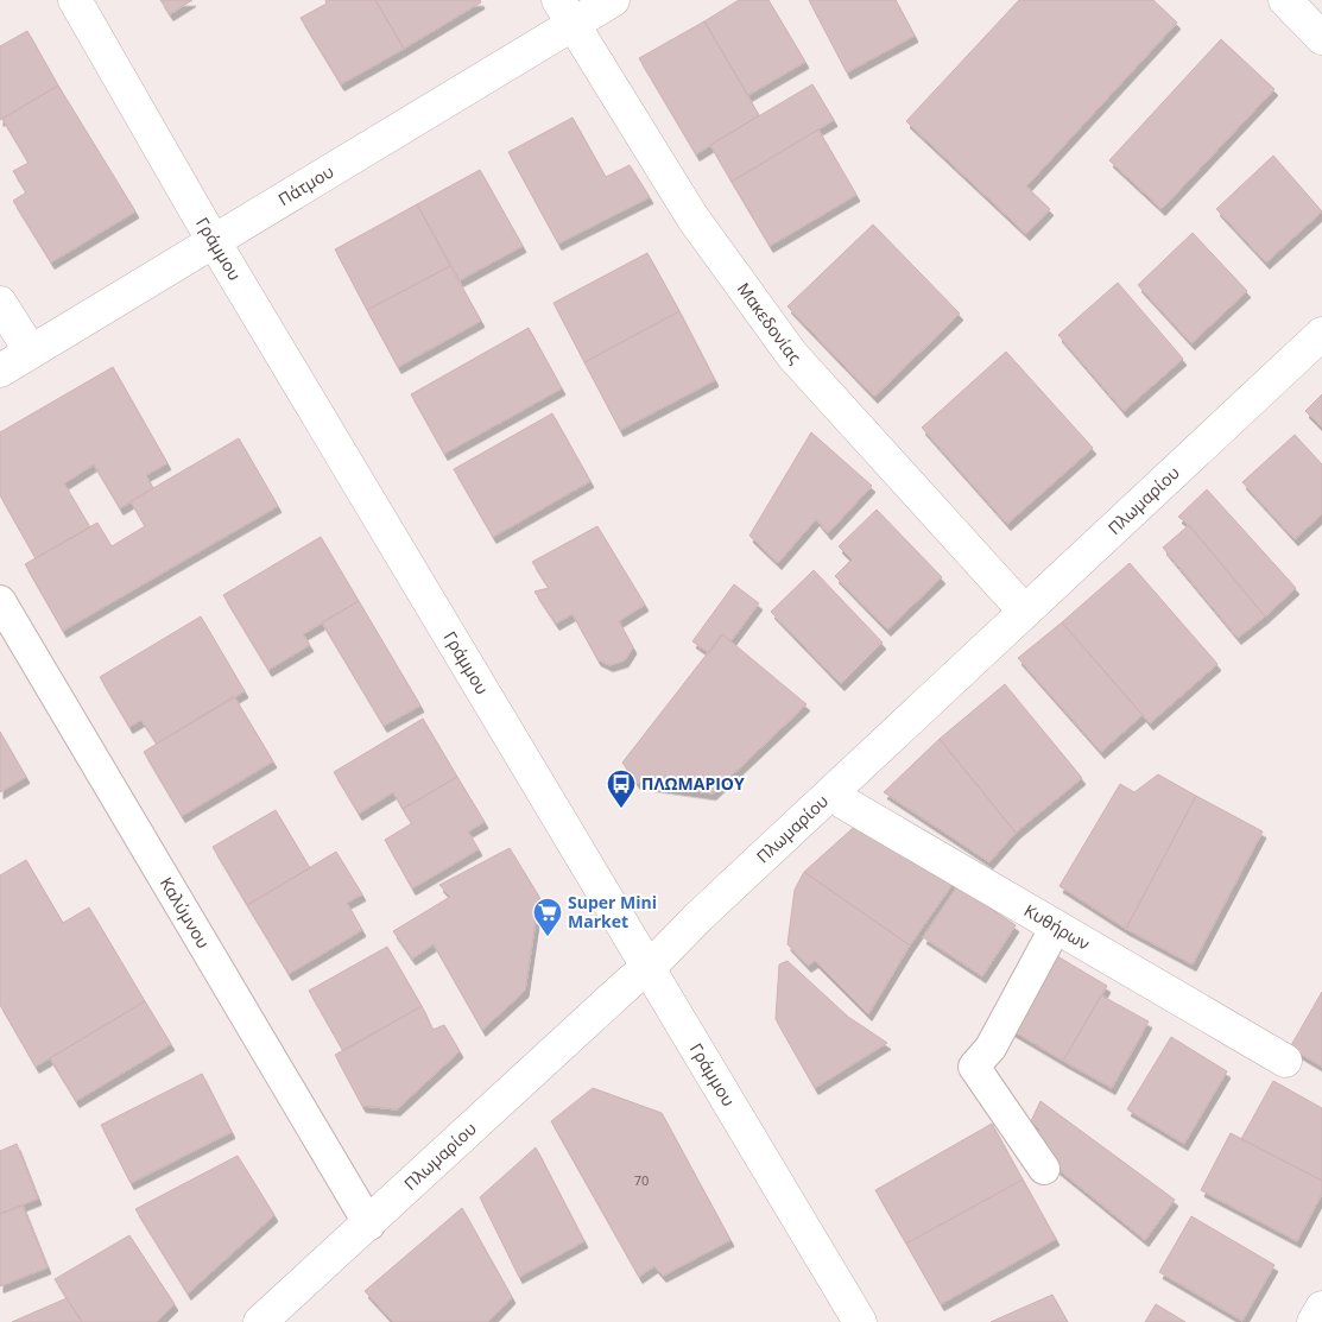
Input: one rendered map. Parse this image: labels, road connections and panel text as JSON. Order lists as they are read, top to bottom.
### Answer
{
  "streets": {
    "street": [
      "Πάτμου",
      "Γράμμου",
      "Μακεδονίας",
      "Πλωμαρίου",
      "Καλύμνου",
      "Κυθήρων"
    ]
  },
  "crossings": [
    ["Πάτμου", "Γράμμου"],
    ["Πάτμου", "Μακεδονίας"],
    ["Γράμμου", "Πλωμαρίου"],
    ["Μακεδονίας", "Πλωμαρίου"],
    ["Πλωμαρίου", "Καλύμνου"],
    ["Πλωμαρίου", "Κυθήρων"]
  ],
  "places": {
    "bus stop": ["ΠΛΩΜΑΡΙΟΥ"],
    "supermarket": ["Super Mini Market"]
  },
  "house_numbers": ["70"]
}
